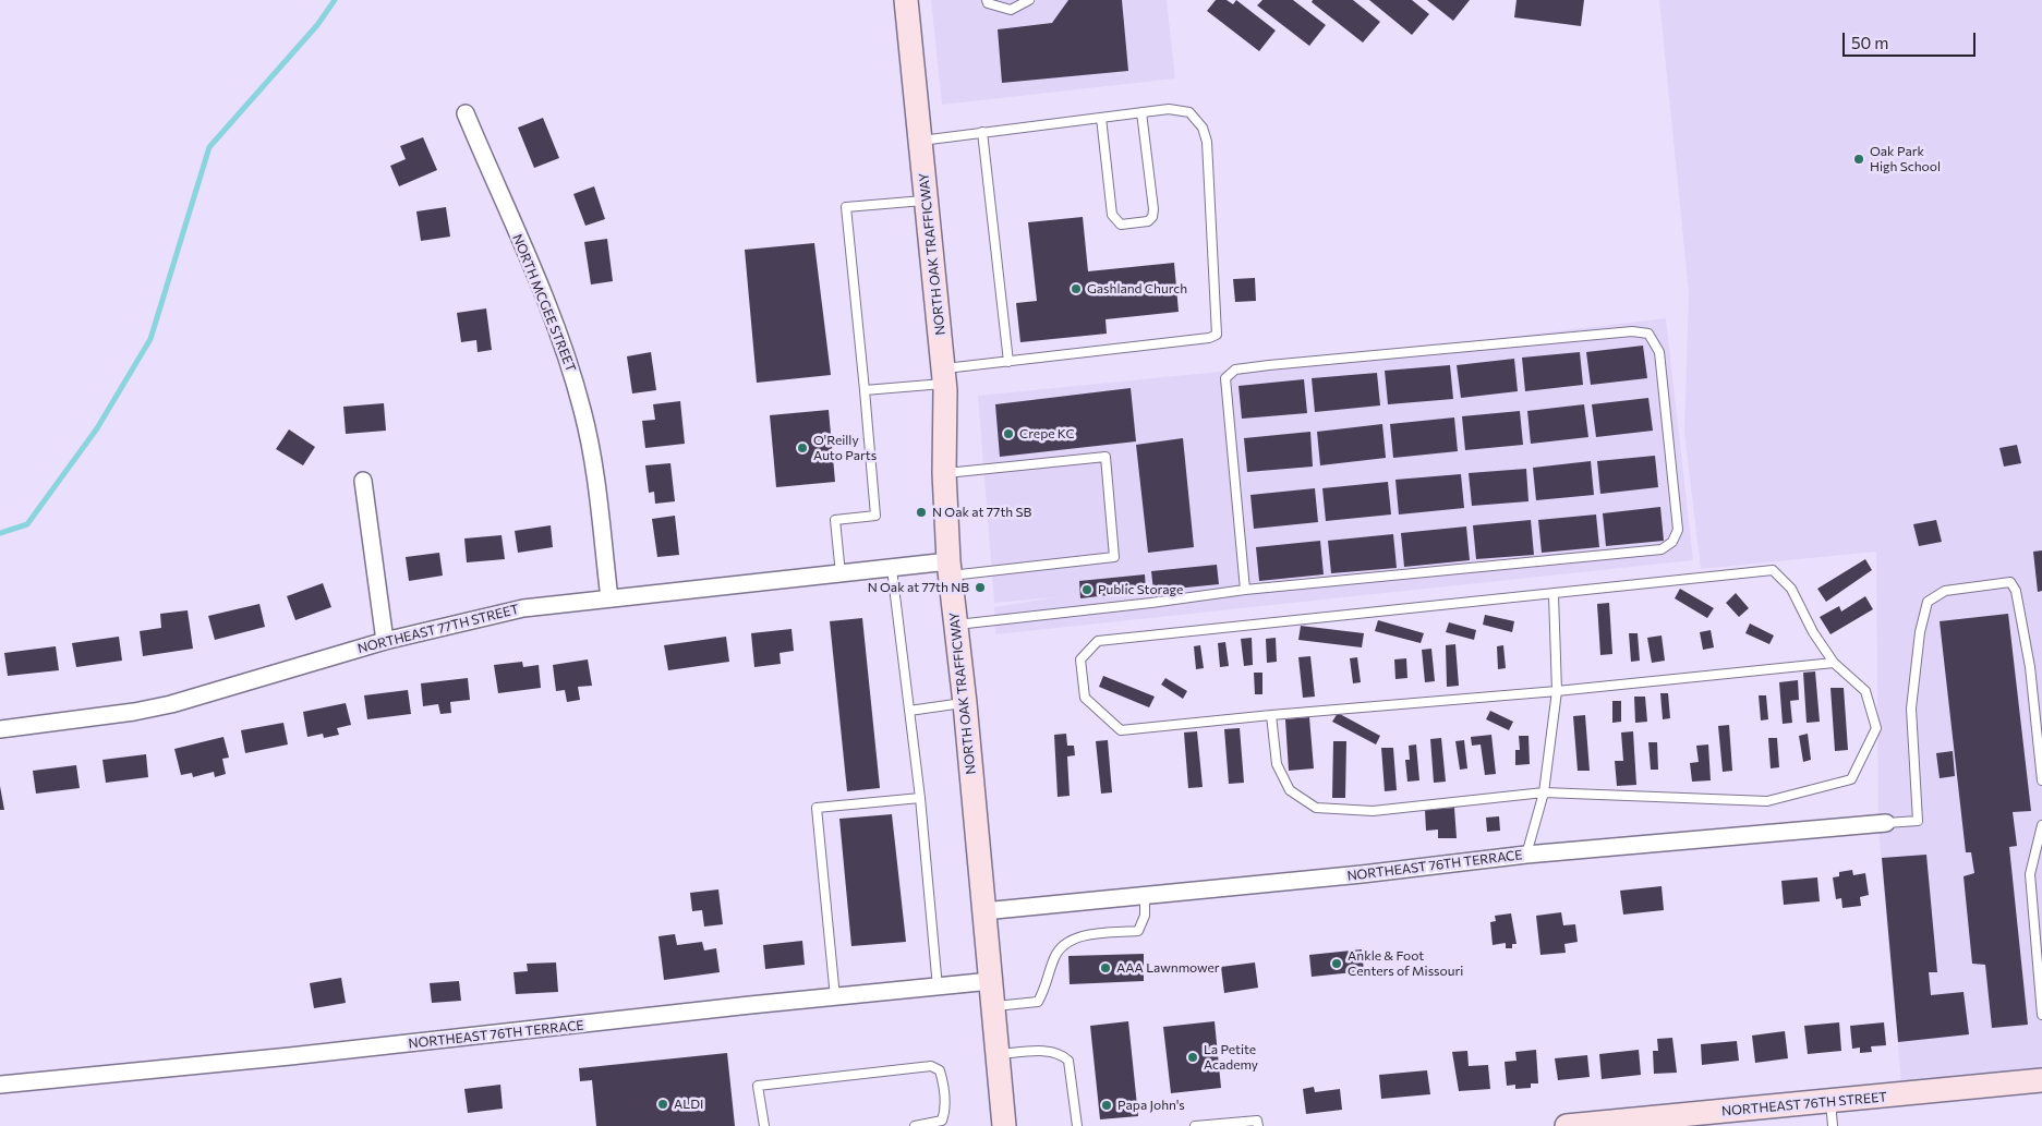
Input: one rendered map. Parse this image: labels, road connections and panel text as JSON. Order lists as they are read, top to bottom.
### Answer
{
  "streets": {
    "main road": ["NORTH OAK TRAFFICWAY", "NORTHEAST 76TH STREET"],
    "street": ["NORTH MCGEE STREET", "NORTHEAST 77TH STREET", "NORTHEAST 76TH TERRACE"]
  },
  "crossings": [
    ["NORTH OAK TRAFFICWAY", "NORTHEAST 77TH STREET"],
    ["NORTH OAK TRAFFICWAY", "NORTHEAST 76TH TERRACE"],
    ["NORTH MCGEE STREET", "NORTHEAST 77TH STREET"]
  ],
  "places": [
    "Oak Park High School",
    "Gashland Church",
    "Crepe KC",
    "O'Reilly Auto Parts",
    "N Oak at 77th SB",
    "N Oak at 77th NB",
    "Public Storage",
    "Ankle & Foot Centers of Missouri",
    "AAA Lawnmower",
    "La Petite Academy",
    "ALDI",
    "Papa John's"
  ],
  "scale_bar": "50 m"
}
